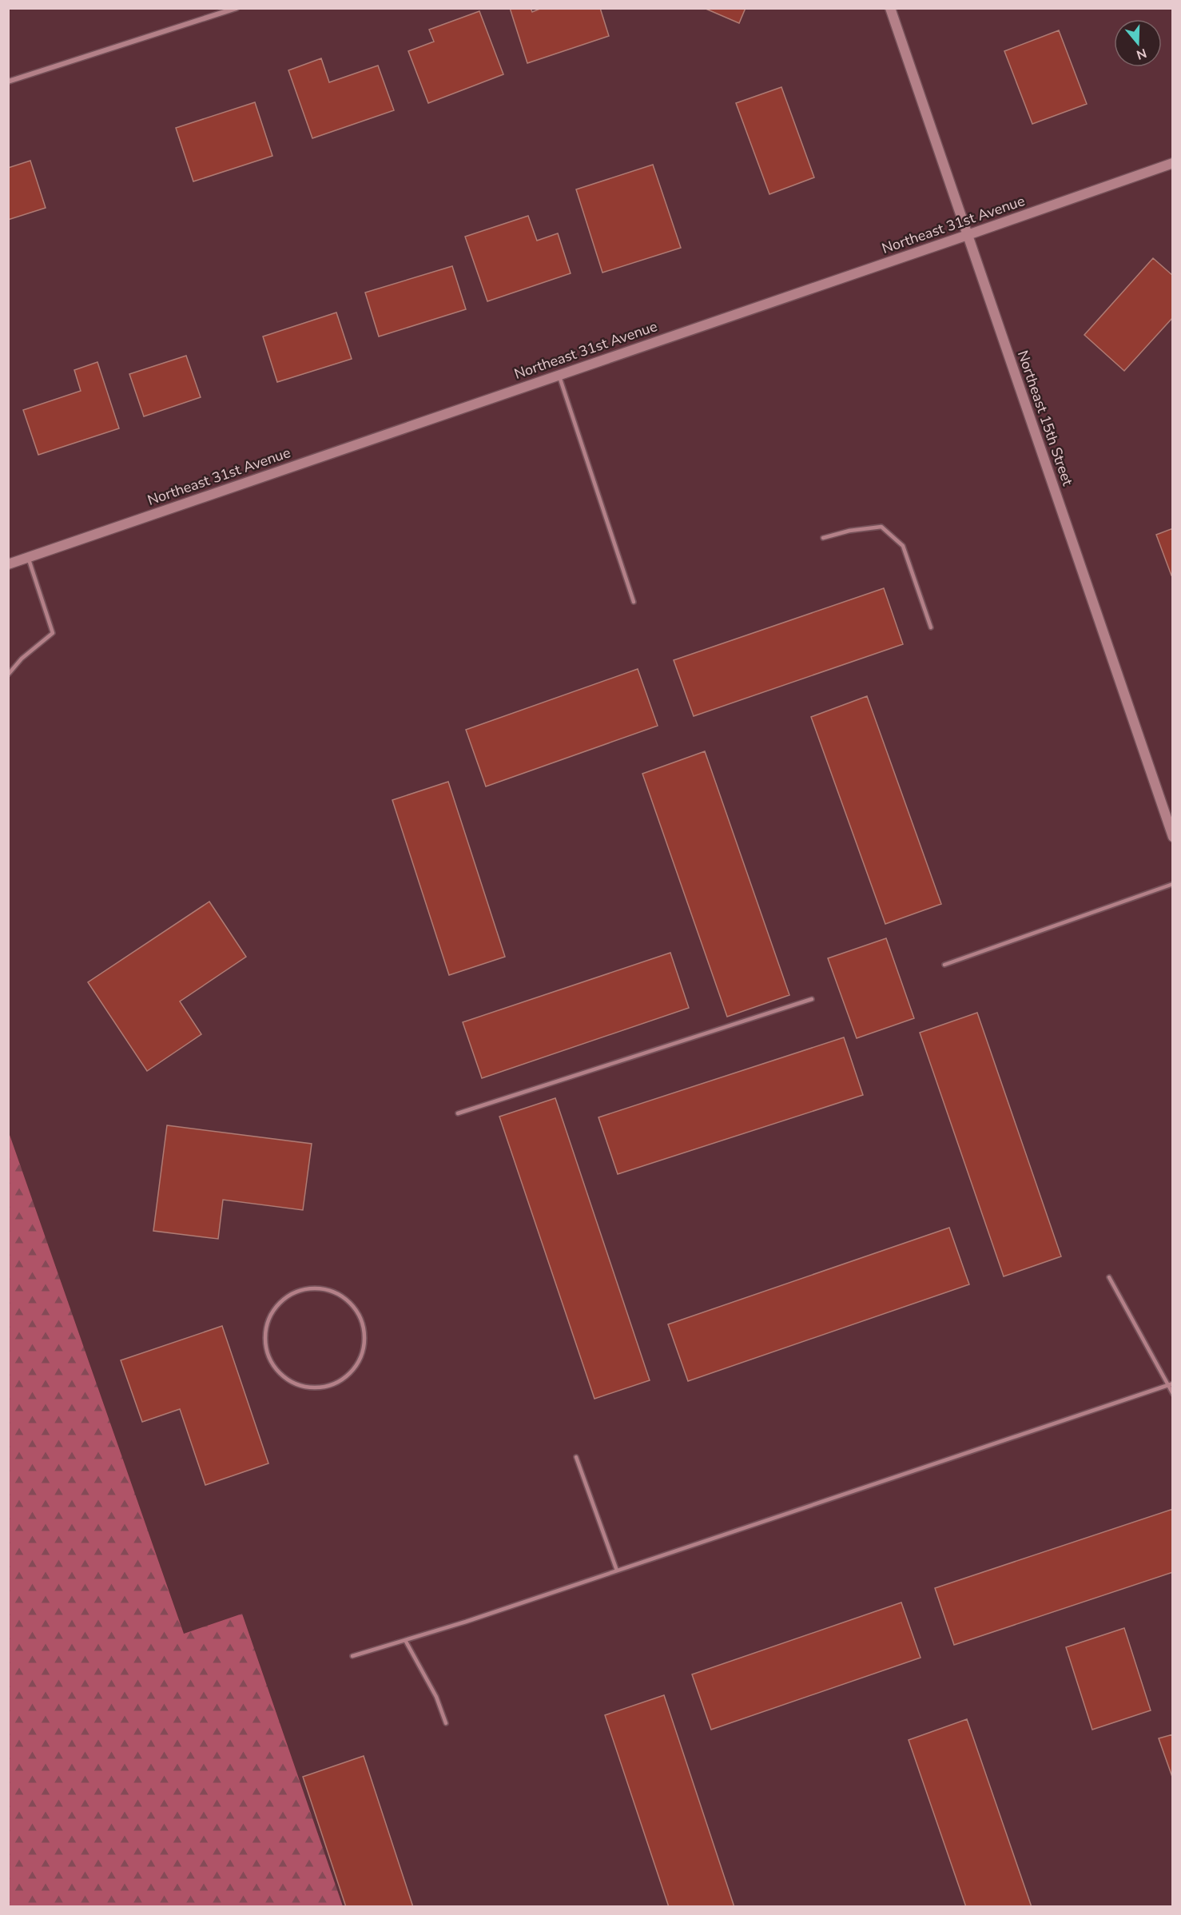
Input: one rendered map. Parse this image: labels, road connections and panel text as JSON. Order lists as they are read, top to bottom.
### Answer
{
  "streets": {
    "street": ["Northeast 31st Avenue", "Northeast 15th Street"]
  },
  "crossings": [
    ["Northeast 31st Avenue", "Northeast 15th Street"]
  ],
  "north": "bottom"
}
